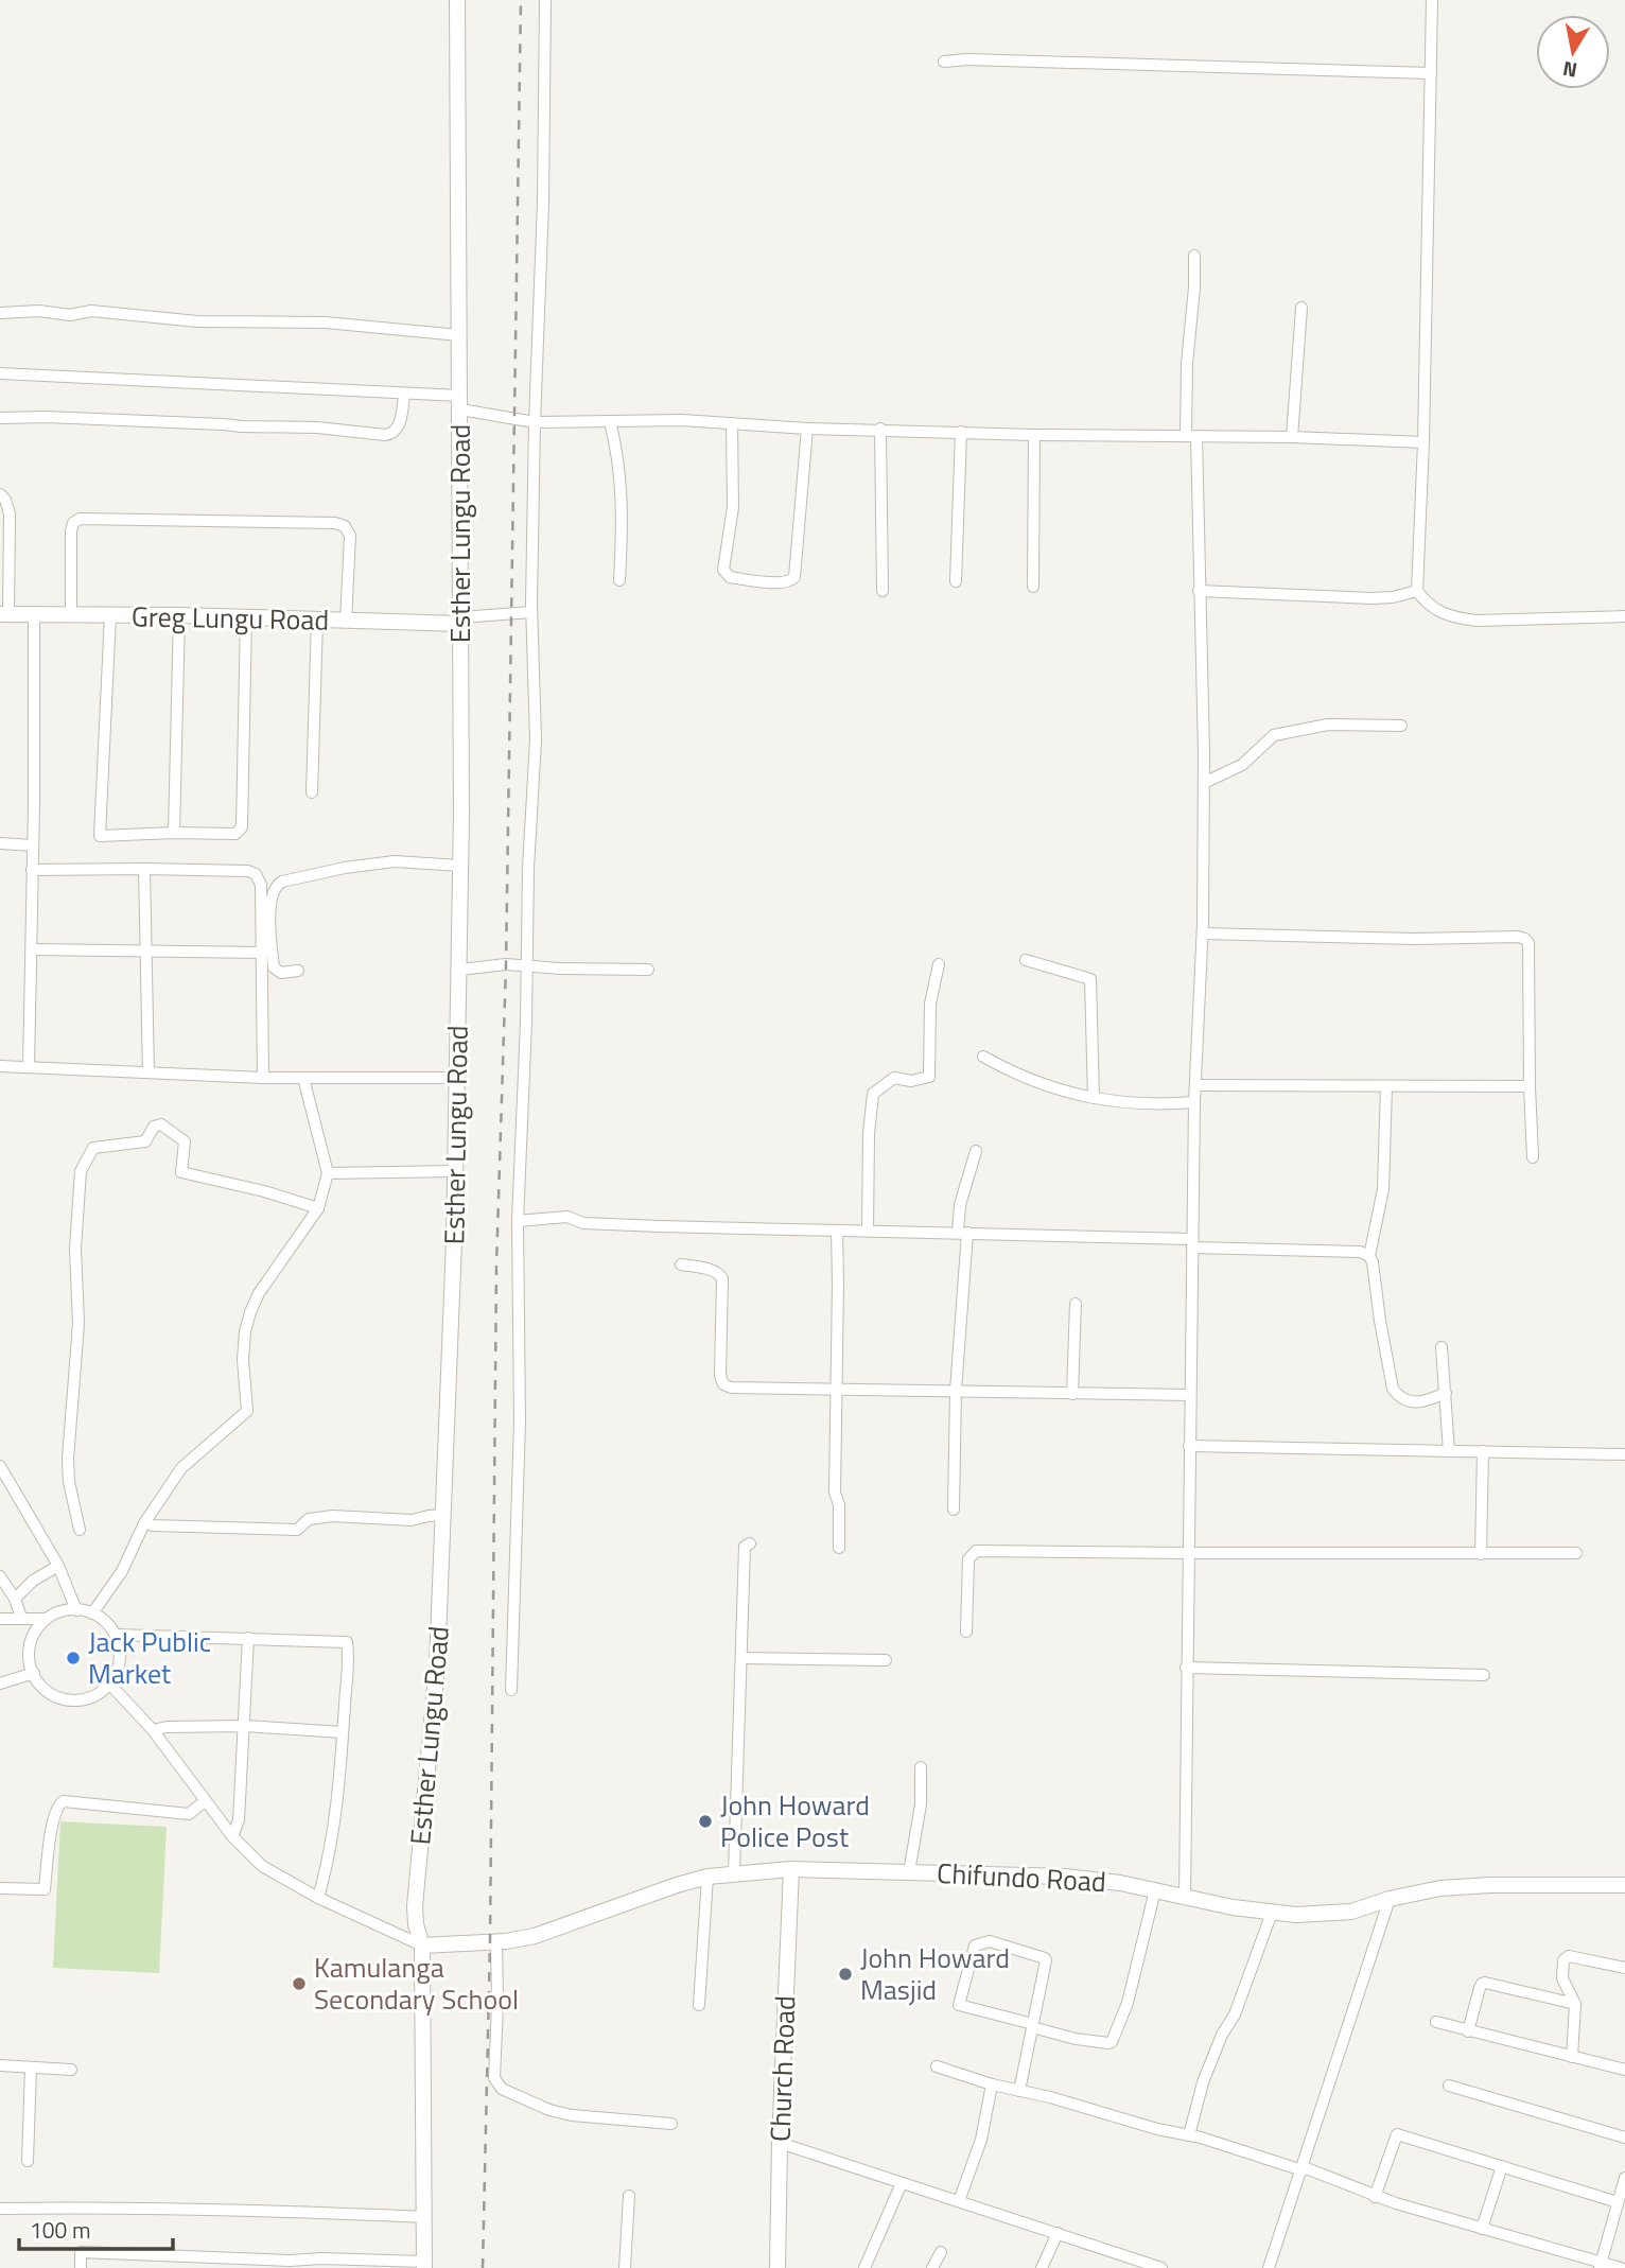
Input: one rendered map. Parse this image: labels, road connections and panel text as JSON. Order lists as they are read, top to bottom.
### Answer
{
  "streets": {
    "street": [
      "Esther Lungu Road",
      "Greg Lungu Road",
      "Chifundo Road",
      "Church Road"
    ]
  },
  "crossings": [
    ["Esther Lungu Road", "Greg Lungu Road"],
    ["Esther Lungu Road", "Chifundo Road"],
    ["Chifundo Road", "Church Road"]
  ],
  "places": [
    "Jack Public Market",
    "John Howard Police Post",
    "John Howard Masjid",
    "Kamulanga Secondary School"
  ],
  "scale_bar": "100 m",
  "north": "bottom"
}
